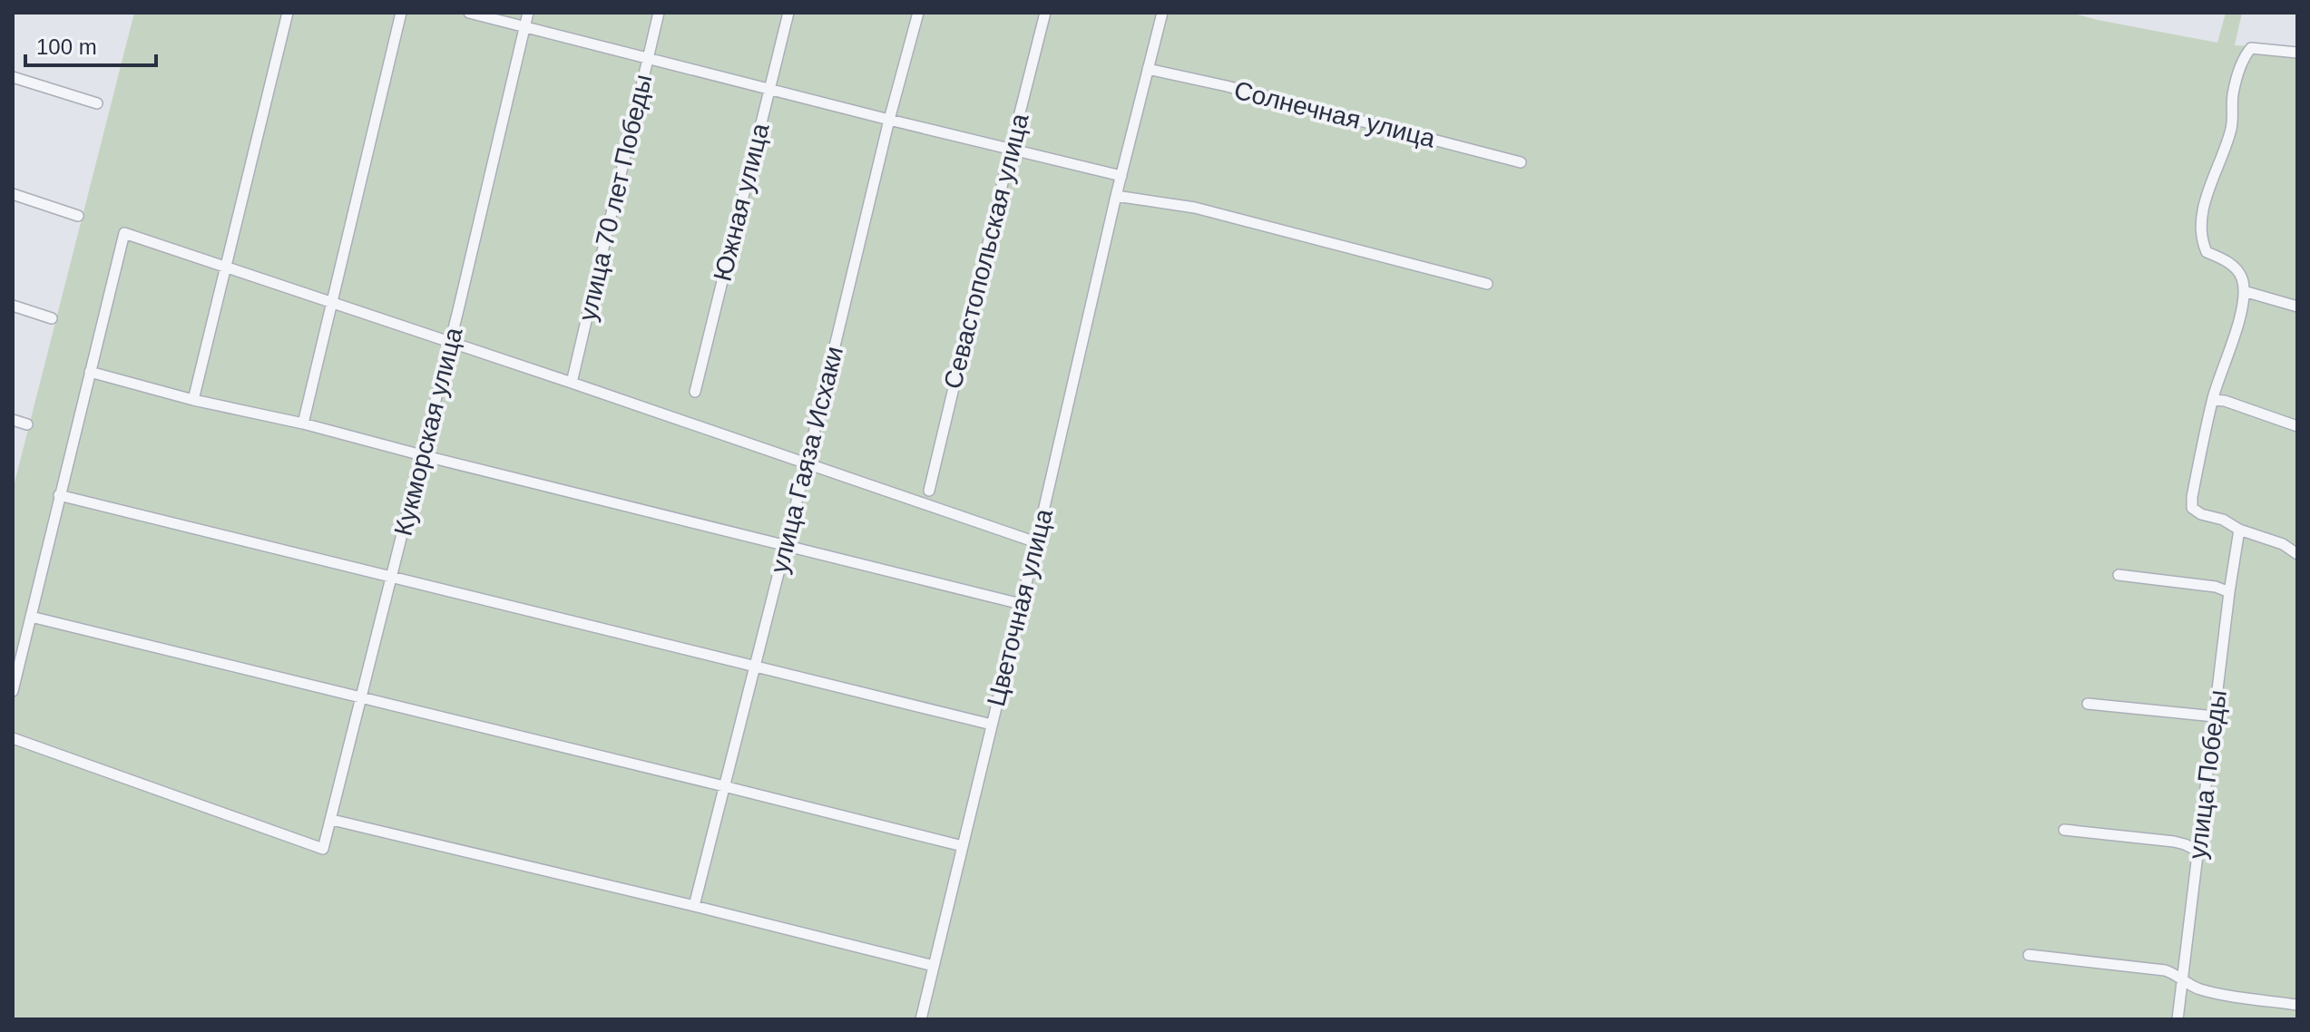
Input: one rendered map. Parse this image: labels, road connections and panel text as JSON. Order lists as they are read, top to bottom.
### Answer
{
  "streets": {
    "street": [
      "Солнечная улица",
      "улица 70 лет Победы",
      "Южная улица",
      "Севастопольская улица",
      "Кукморская улица",
      "улица Гаяза Исхаки",
      "Цветочная улица",
      "улица Победы"
    ]
  },
  "crossings": [
    ["Солнечная улица", "Цветочная улица"]
  ],
  "scale_bar": "100 m"
}
